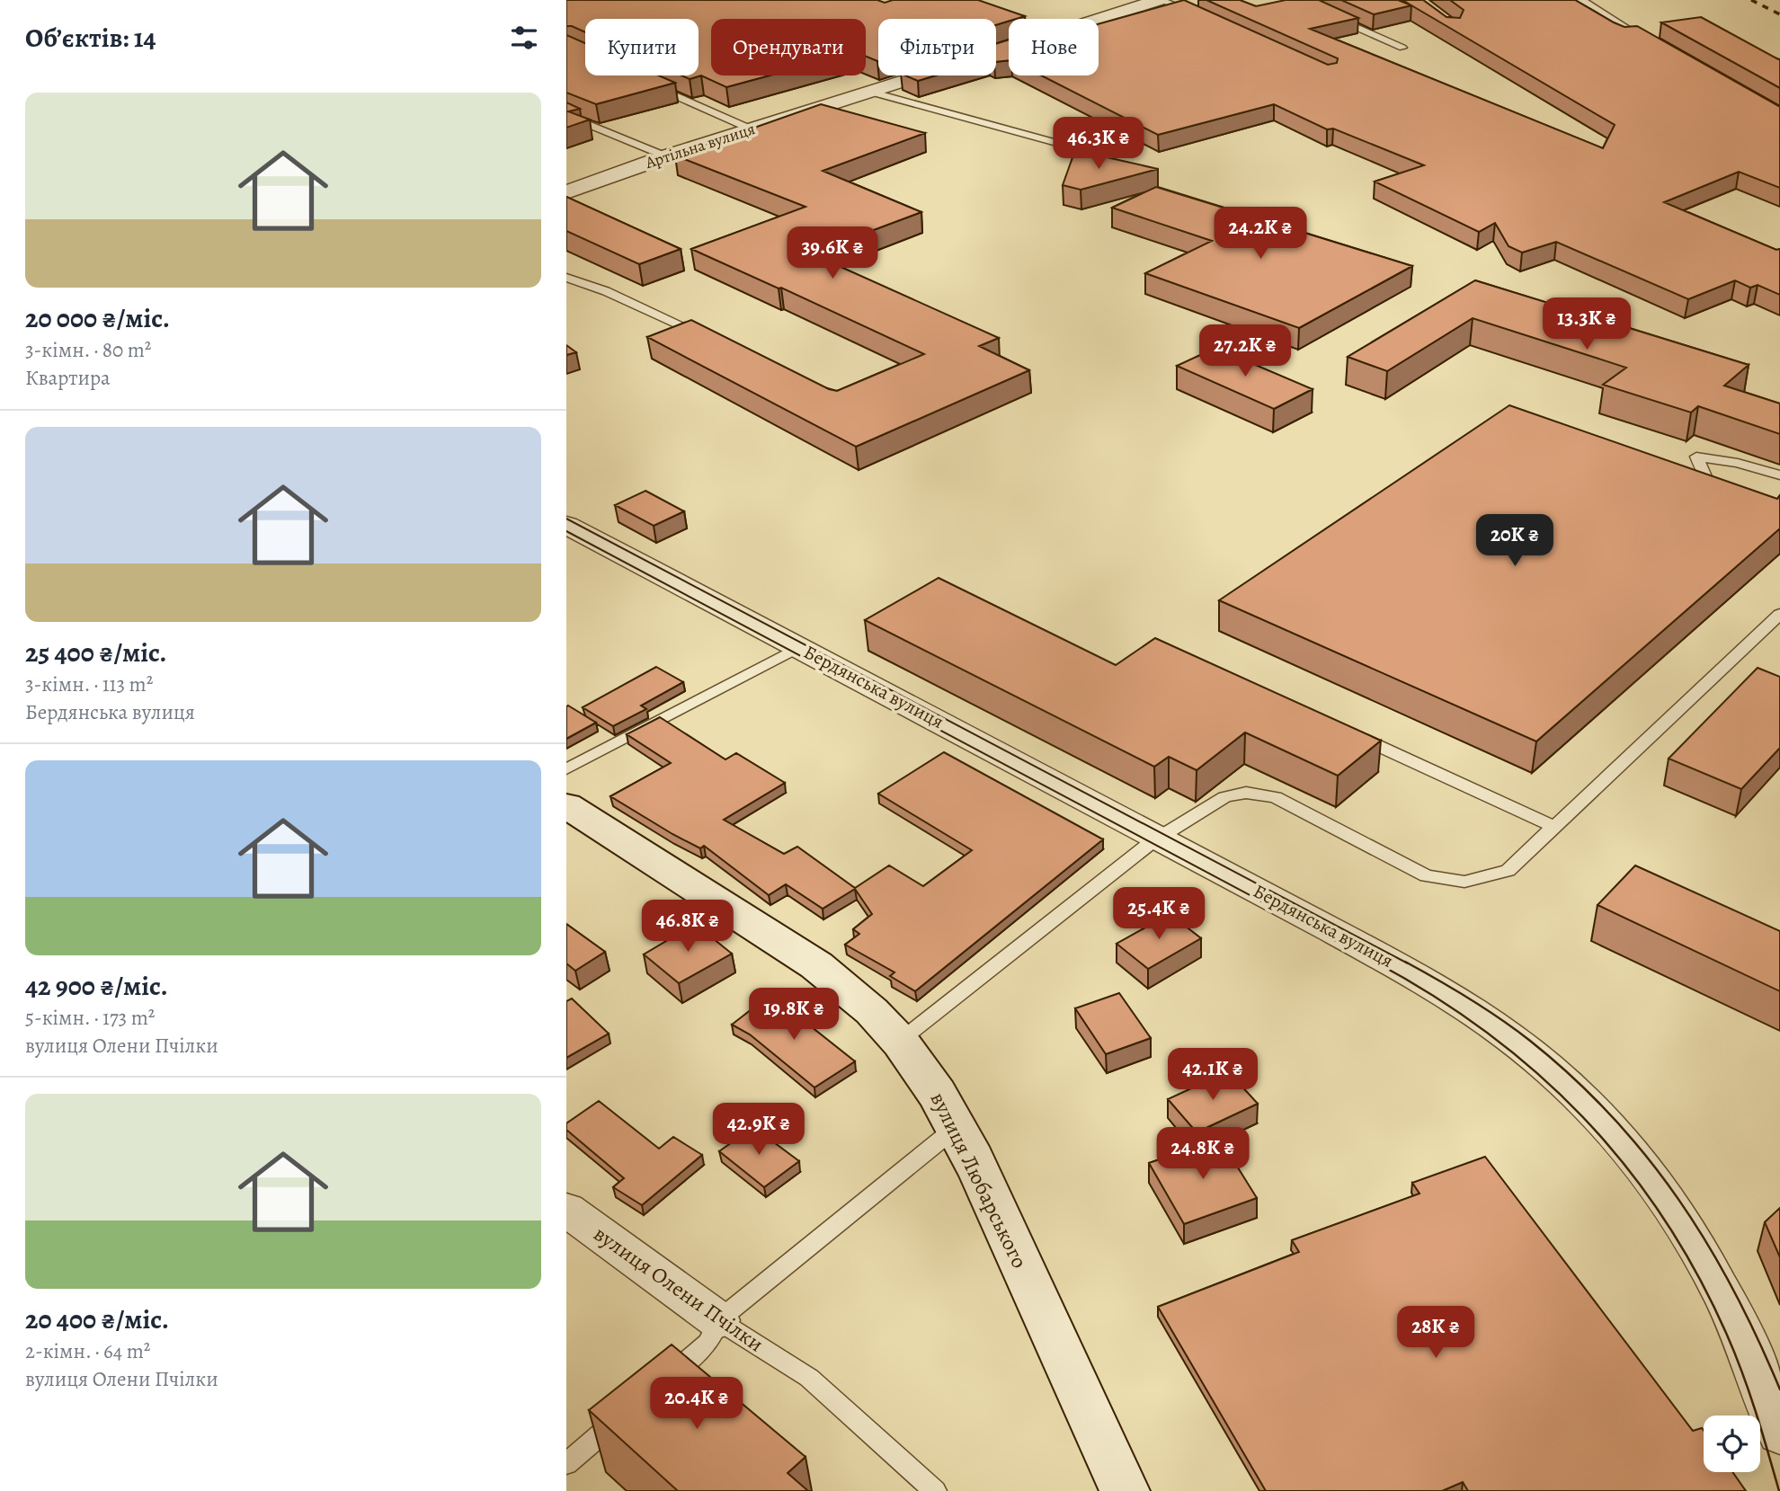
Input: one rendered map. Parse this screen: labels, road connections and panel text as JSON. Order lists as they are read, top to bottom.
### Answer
{
  "streets": {
    "main road": ["вулиця Любарського"],
    "street": ["Артільна вулиця", "Бердянська вулиця", "вулиця Олени Пчілки"]
  },
  "page": {
    "heading": "Об’єктів: 14",
    "chip": [
      "Купити",
      "Орендувати",
      "Фільтри",
      "Нове"
    ],
    "list": [
      {
        "name": "20 000 ₴/міс.",
        "note": "3-кімн. · 80 m² · Квартира"
      },
      {
        "name": "25 400 ₴/міс.",
        "note": "3-кімн. · 113 m² · Бердянська вулиця"
      },
      {
        "name": "42 900 ₴/міс.",
        "note": "5-кімн. · 173 m² · вулиця Олени Пчілки"
      },
      {
        "name": "20 400 ₴/міс.",
        "note": "2-кімн. · 64 m² · вулиця Олени Пчілки"
      }
    ],
    "price": [
      "46.3K ₴",
      "24.2K ₴",
      "39.6K ₴",
      "13.3K ₴",
      "27.2K ₴",
      "20K ₴",
      "25.4K ₴",
      "46.8K ₴",
      "19.8K ₴",
      "42.1K ₴",
      "42.9K ₴",
      "24.8K ₴",
      "28K ₴",
      "20.4K ₴"
    ]
  }
}
